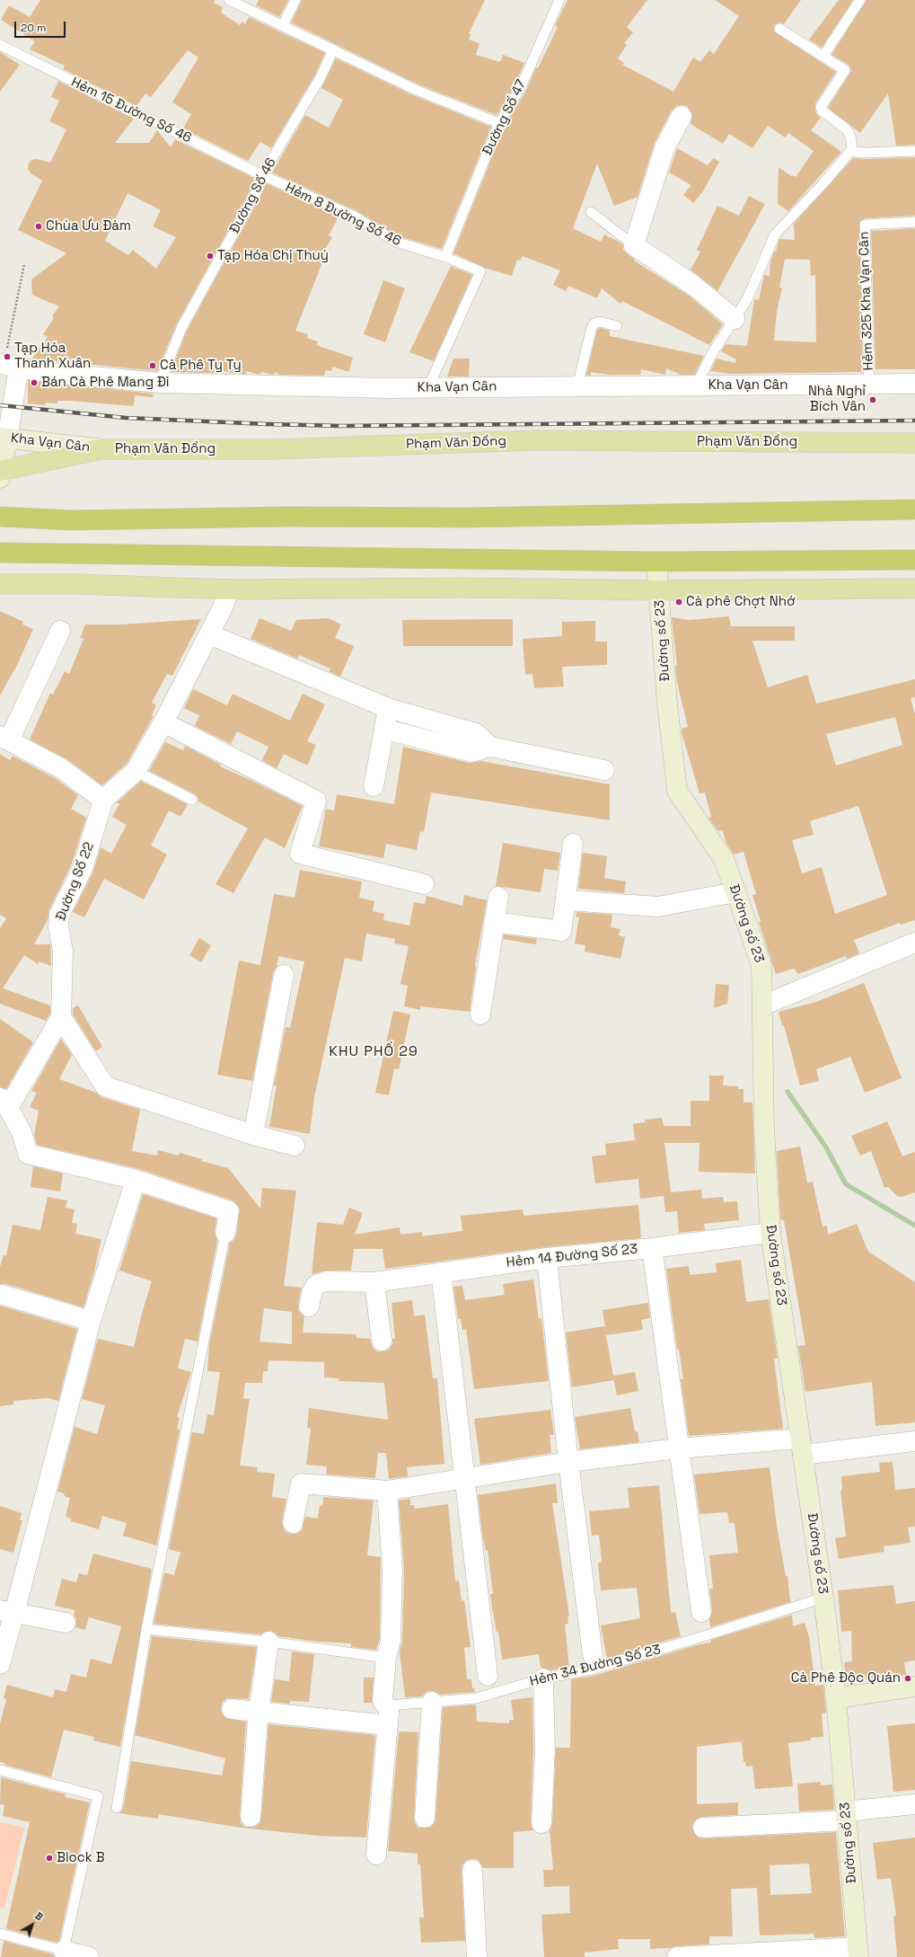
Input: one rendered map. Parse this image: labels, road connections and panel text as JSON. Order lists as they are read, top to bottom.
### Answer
{
  "streets": {
    "main road": ["Phạm Văn Đồng"],
    "street": [
      "Kha Vạn Cân",
      "Đường số 23",
      "Đường Số 22",
      "Hẻm 14 Đường Số 23"
    ],
    "lane": [
      "Hẻm 15 Đường Số 46",
      "Đường Số 47",
      "Đường Số 46",
      "Hẻm 8 Đường Số 46",
      "Hẻm 325 Kha Vạn Cân",
      "Hẻm 34 Đường Số 23"
    ]
  },
  "crossings": [
    ["Hẻm 15 Đường Số 46", "Đường Số 46"],
    ["Hẻm 15 Đường Số 46", "Hẻm 8 Đường Số 46"],
    ["Đường Số 47", "Hẻm 8 Đường Số 46"],
    ["Đường Số 46", "Hẻm 8 Đường Số 46"],
    ["Đường Số 46", "Kha Vạn Cân"],
    ["Hẻm 8 Đường Số 46", "Kha Vạn Cân"],
    ["Hẻm 325 Kha Vạn Cân", "Kha Vạn Cân"],
    ["Kha Vạn Cân", "Phạm Văn Đồng"],
    ["Đường số 23", "Hẻm 14 Đường Số 23"],
    ["Đường số 23", "Hẻm 34 Đường Số 23"]
  ],
  "districts": ["KHU PHỐ 29"],
  "places": [
    "Chùa Ưu Đàm",
    "Tạp Hóa Chị Thuý",
    "Tạp Hóa Thanh Xuân",
    "Cà Phê Ty Ty",
    "Bán Cà Phê Mang Đi",
    "Nhà Nghỉ Bích Vân",
    "Cà phê Chợt Nhớ",
    "Cà Phê Độc Quán",
    "Block B"
  ],
  "scale_bar": "20 m",
  "north": "top right"
}
